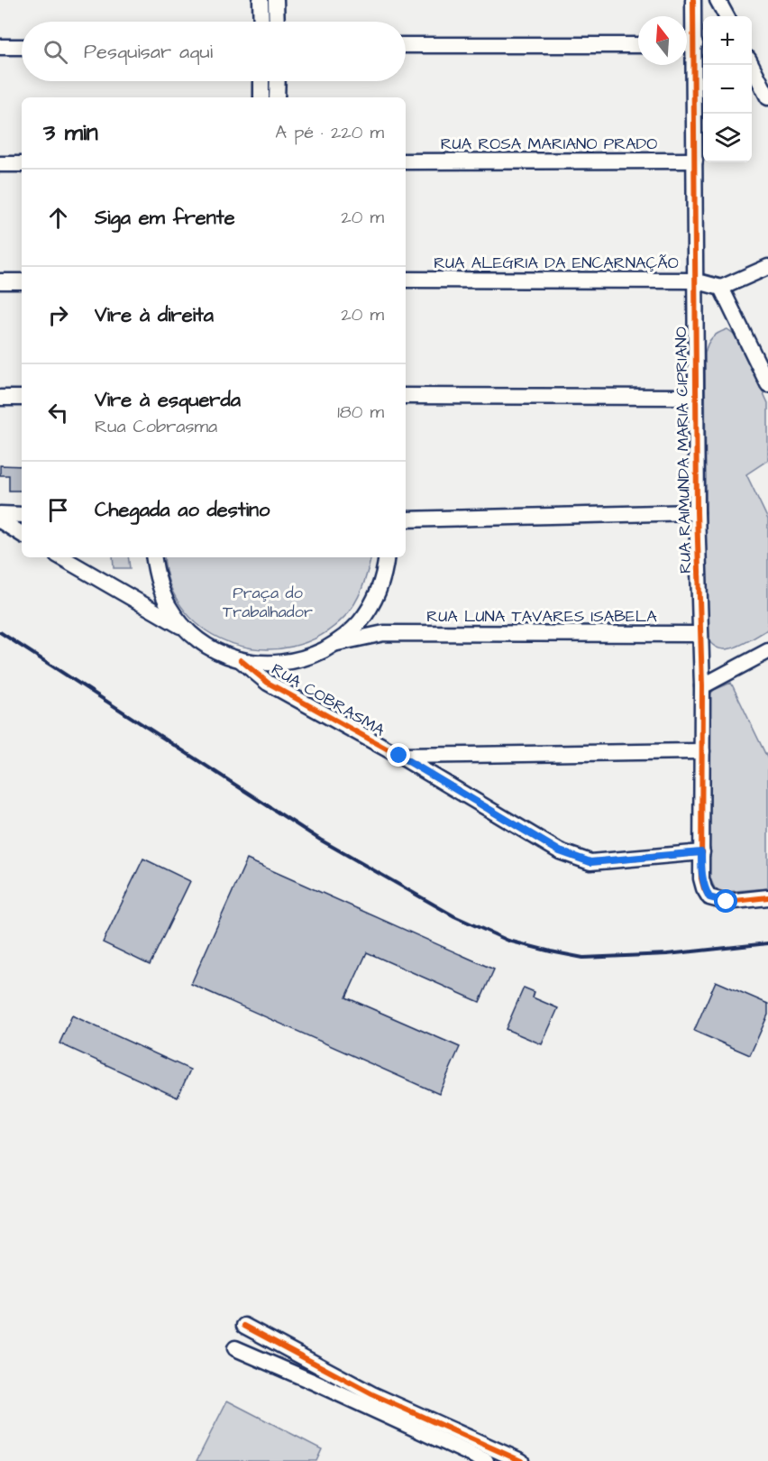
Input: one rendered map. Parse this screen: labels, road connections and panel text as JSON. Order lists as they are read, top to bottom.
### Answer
{
  "streets": {
    "street": [
      "RUA ROSA MARIANO PRADO",
      "RUA ALEGRIA DA ENCARNAÇÃO",
      "RUA RAIMUNDA MARIA CIPRIANO",
      "RUA LUNA TAVARES ISABELA",
      "RUA COBRASMA"
    ]
  },
  "crossings": [
    ["RUA ROSA MARIANO PRADO", "RUA RAIMUNDA MARIA CIPRIANO"],
    ["RUA ALEGRIA DA ENCARNAÇÃO", "RUA RAIMUNDA MARIA CIPRIANO"],
    ["RUA RAIMUNDA MARIA CIPRIANO", "RUA LUNA TAVARES ISABELA"],
    ["RUA RAIMUNDA MARIA CIPRIANO", "RUA COBRASMA"]
  ],
  "parks": ["Praça do Trabalhador"],
  "north": "top",
  "page": {
    "map_buttons": ["+", "−"],
    "search": "Pesquisar aqui",
    "heading": ["3 min", "A pé · 220 m"],
    "list": [
      ["Siga em frente", "20 m"],
      ["Vire à direita", "20 m"],
      ["Vire à esquerda", "Rua Cobrasma", "180 m"],
      "Chegada ao destino"
    ]
  }
}
